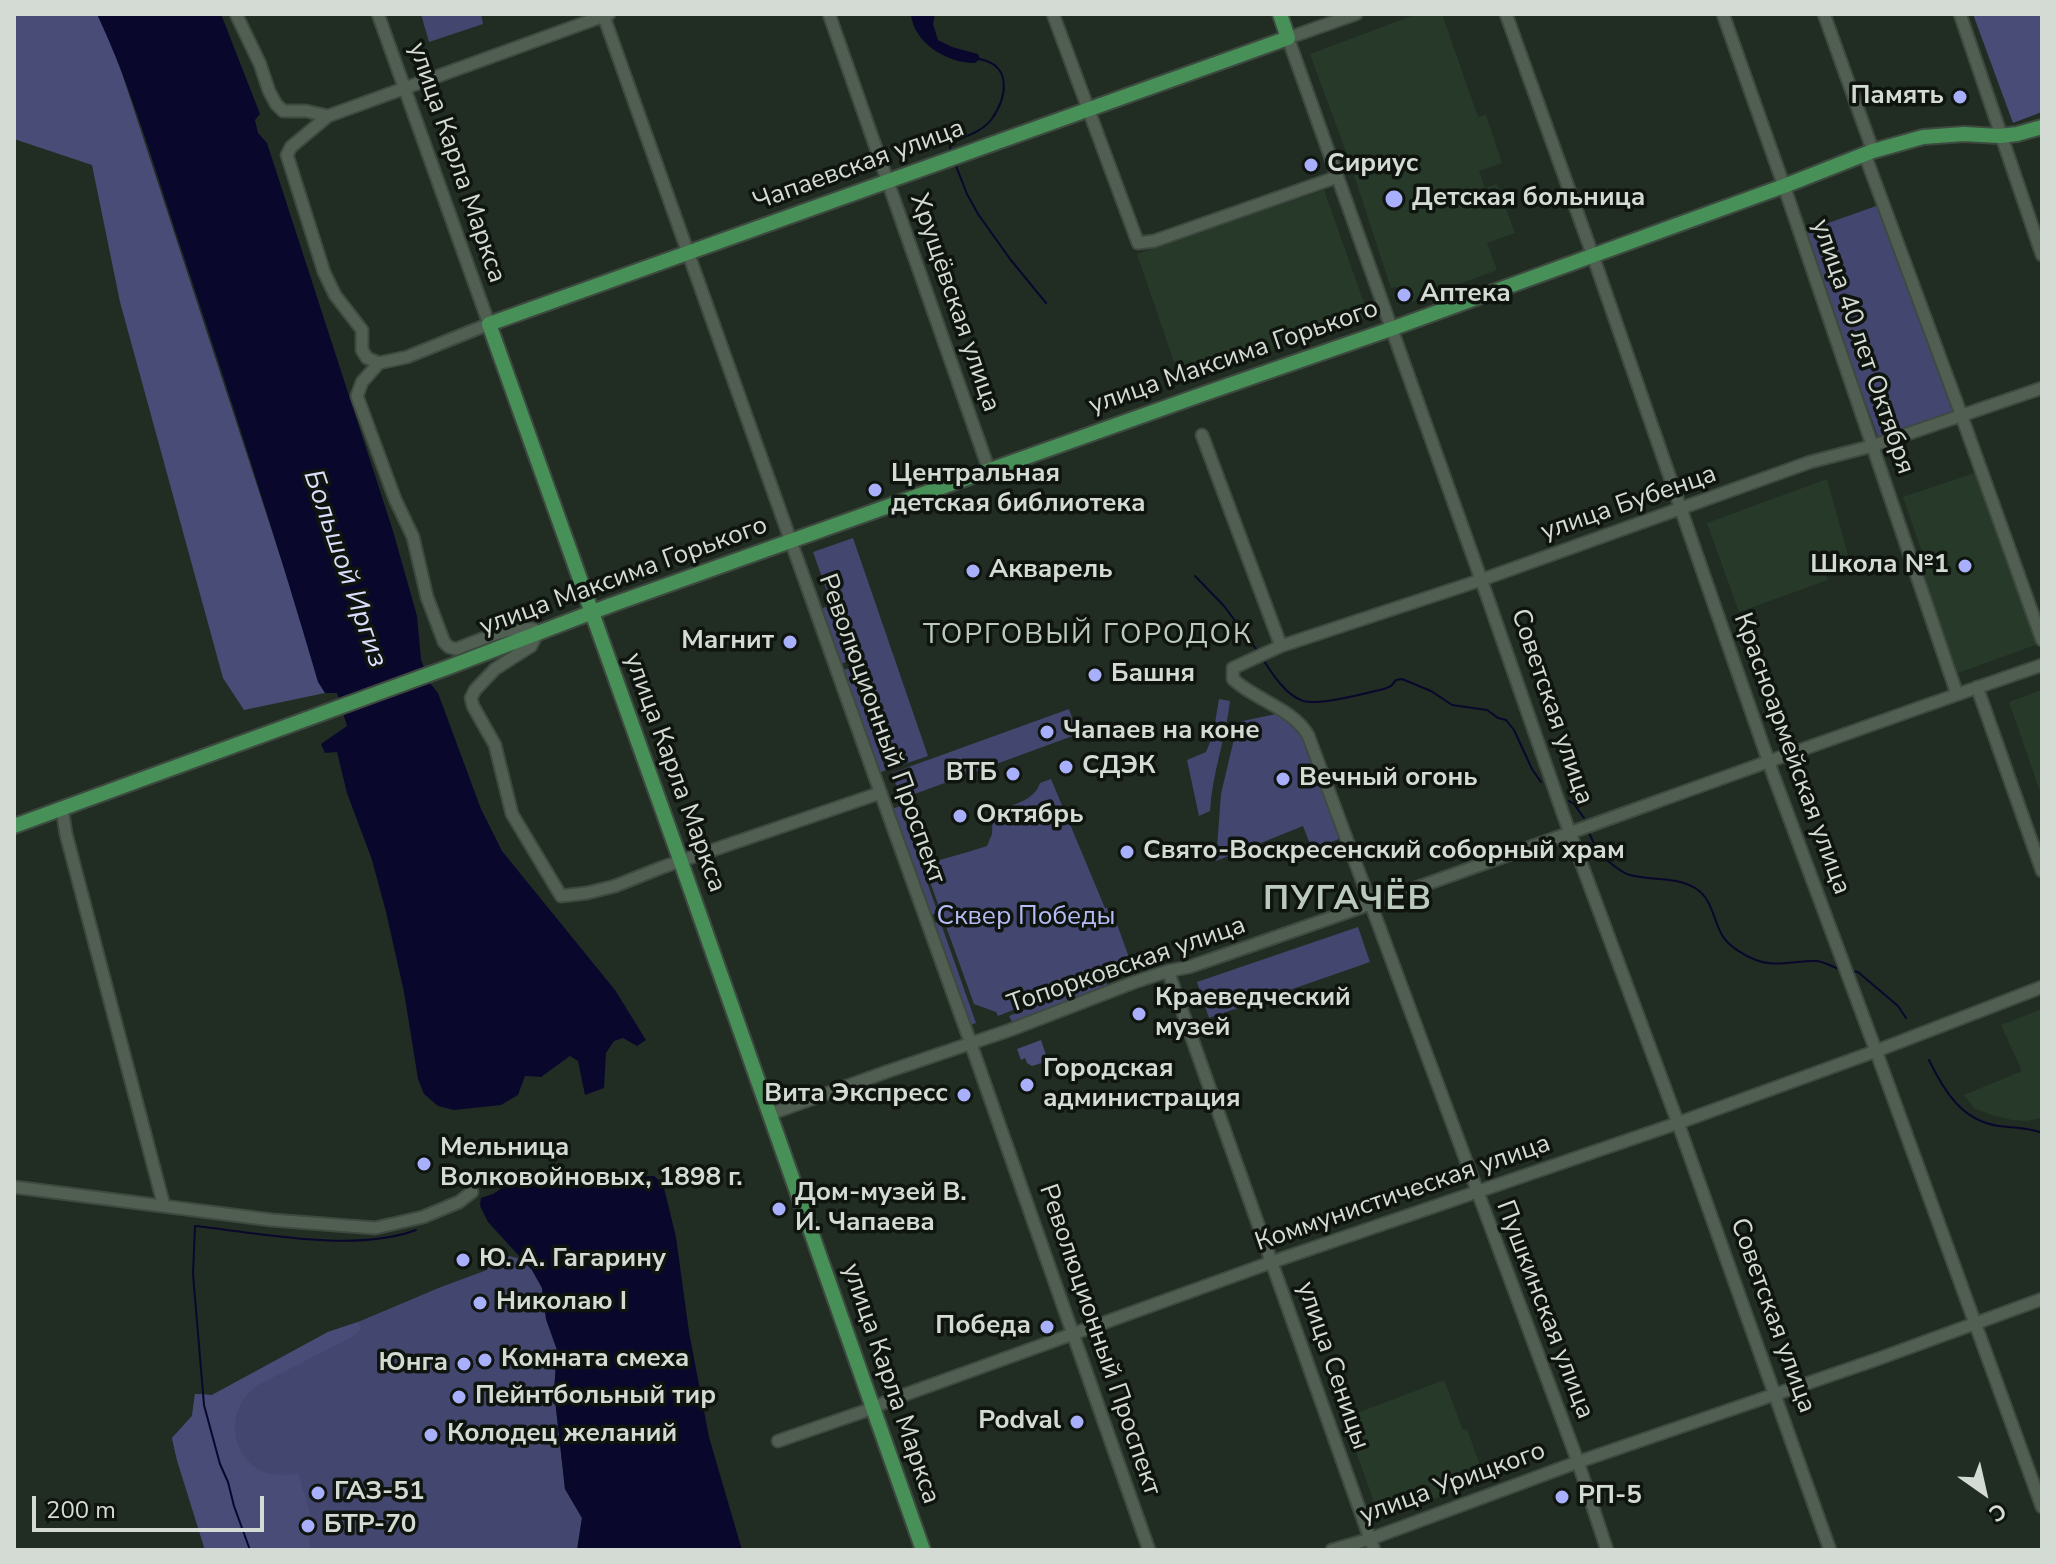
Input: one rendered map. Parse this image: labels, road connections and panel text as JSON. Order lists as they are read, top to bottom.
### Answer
{
  "streets": {
    "main road": [
      "улица Карла Маркса",
      "Чапаевская улица",
      "улица Максима Горького",
      "Советская улица"
    ],
    "street": [
      "Хрущёвская улица",
      "улица 40 лет Октября",
      "улица Бубенца",
      "Революционный Проспект",
      "Красноармейская улица",
      "Топорковская улица",
      "Коммунистическая улица",
      "Пушкинская улица",
      "улица Сеницы",
      "улица Урицкого"
    ]
  },
  "crossings": [
    ["улица Карла Маркса", "Чапаевская улица"],
    ["улица Карла Маркса", "улица Максима Горького"],
    ["улица Карла Маркса", "Топорковская улица"],
    ["улица Карла Маркса", "Коммунистическая улица"],
    ["Чапаевская улица", "Хрущёвская улица"],
    ["Чапаевская улица", "Советская улица"],
    ["Чапаевская улица", "Революционный Проспект"],
    ["Хрущёвская улица", "улица Максима Горького"],
    ["улица 40 лет Октября", "улица Максима Горького"],
    ["улица 40 лет Октября", "улица Бубенца"],
    ["улица 40 лет Октября", "Топорковская улица"],
    ["улица Максима Горького", "Советская улица"],
    ["улица Максима Горького", "Революционный Проспект"],
    ["улица Максима Горького", "Красноармейская улица"],
    ["улица Бубенца", "Советская улица"],
    ["улица Бубенца", "Красноармейская улица"],
    ["улица Бубенца", "Пушкинская улица"],
    ["Советская улица", "Топорковская улица"],
    ["Советская улица", "Коммунистическая улица"],
    ["Советская улица", "улица Урицкого"],
    ["Революционный Проспект", "Топорковская улица"],
    ["Революционный Проспект", "Коммунистическая улица"],
    ["Красноармейская улица", "Топорковская улица"],
    ["Красноармейская улица", "Коммунистическая улица"],
    ["Красноармейская улица", "улица Урицкого"],
    ["Топорковская улица", "Пушкинская улица"],
    ["Топорковская улица", "улица Сеницы"],
    ["Коммунистическая улица", "Пушкинская улица"],
    ["Коммунистическая улица", "улица Сеницы"],
    ["Пушкинская улица", "улица Урицкого"],
    ["улица Сеницы", "улица Урицкого"]
  ],
  "districts": ["ТОРГОВЫЙ ГОРОДОК", "ПУГАЧЁВ"],
  "water": ["Большой Иргиз"],
  "parks": ["Сквер Победы"],
  "places": [
    "Память",
    "Сириус",
    "Детская больница",
    "Аптека",
    "Центральная детская библиотека",
    "Школа №1",
    "Акварель",
    "Магнит",
    "Башня",
    "Чапаев на коне",
    "СДЭК",
    "ВТБ",
    "Вечный огонь",
    "Октябрь",
    "Свято-Воскресенский соборный храм",
    "Краеведческий музей",
    "Городская администрация",
    "Вита Экспресс",
    "Мельница Волковойновых, 1898 г.",
    "Дом-музей В. И. Чапаева",
    "Ю. А. Гагарину",
    "Николаю I",
    "Победа",
    "Комната смеха",
    "Юнга",
    "Пейнтбольный тир",
    "Podval",
    "Колодец желаний",
    "ГАЗ-51",
    "РП-5",
    "БТР-70"
  ],
  "scale_bar": "200 m",
  "north": "bottom right"
}
